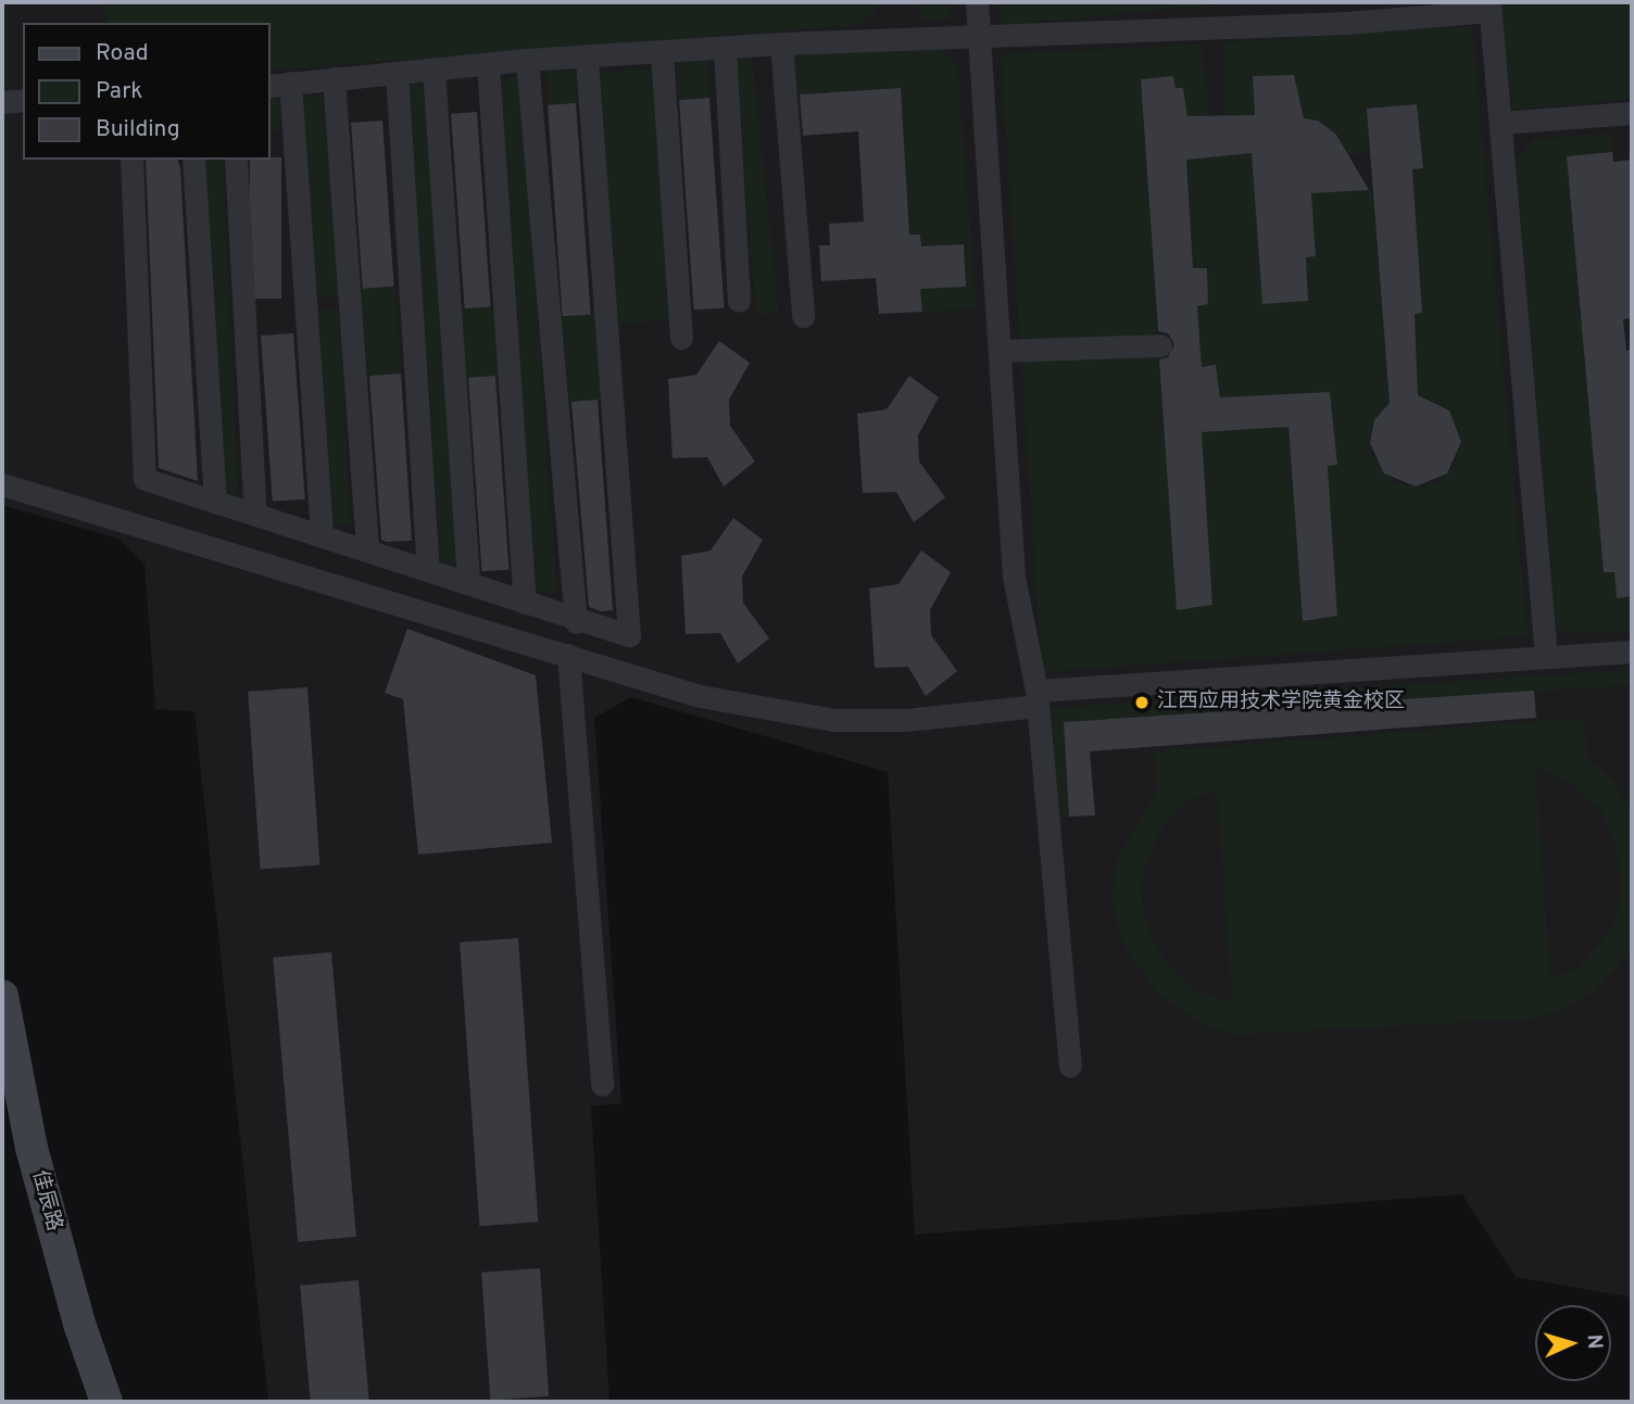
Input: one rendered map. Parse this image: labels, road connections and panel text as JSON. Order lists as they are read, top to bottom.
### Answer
{
  "streets": {
    "main road": ["佳辰路"]
  },
  "places": ["江西应用技术学院黄金校区"],
  "legend": ["Road", "Park", "Building"],
  "north": "right"
}
